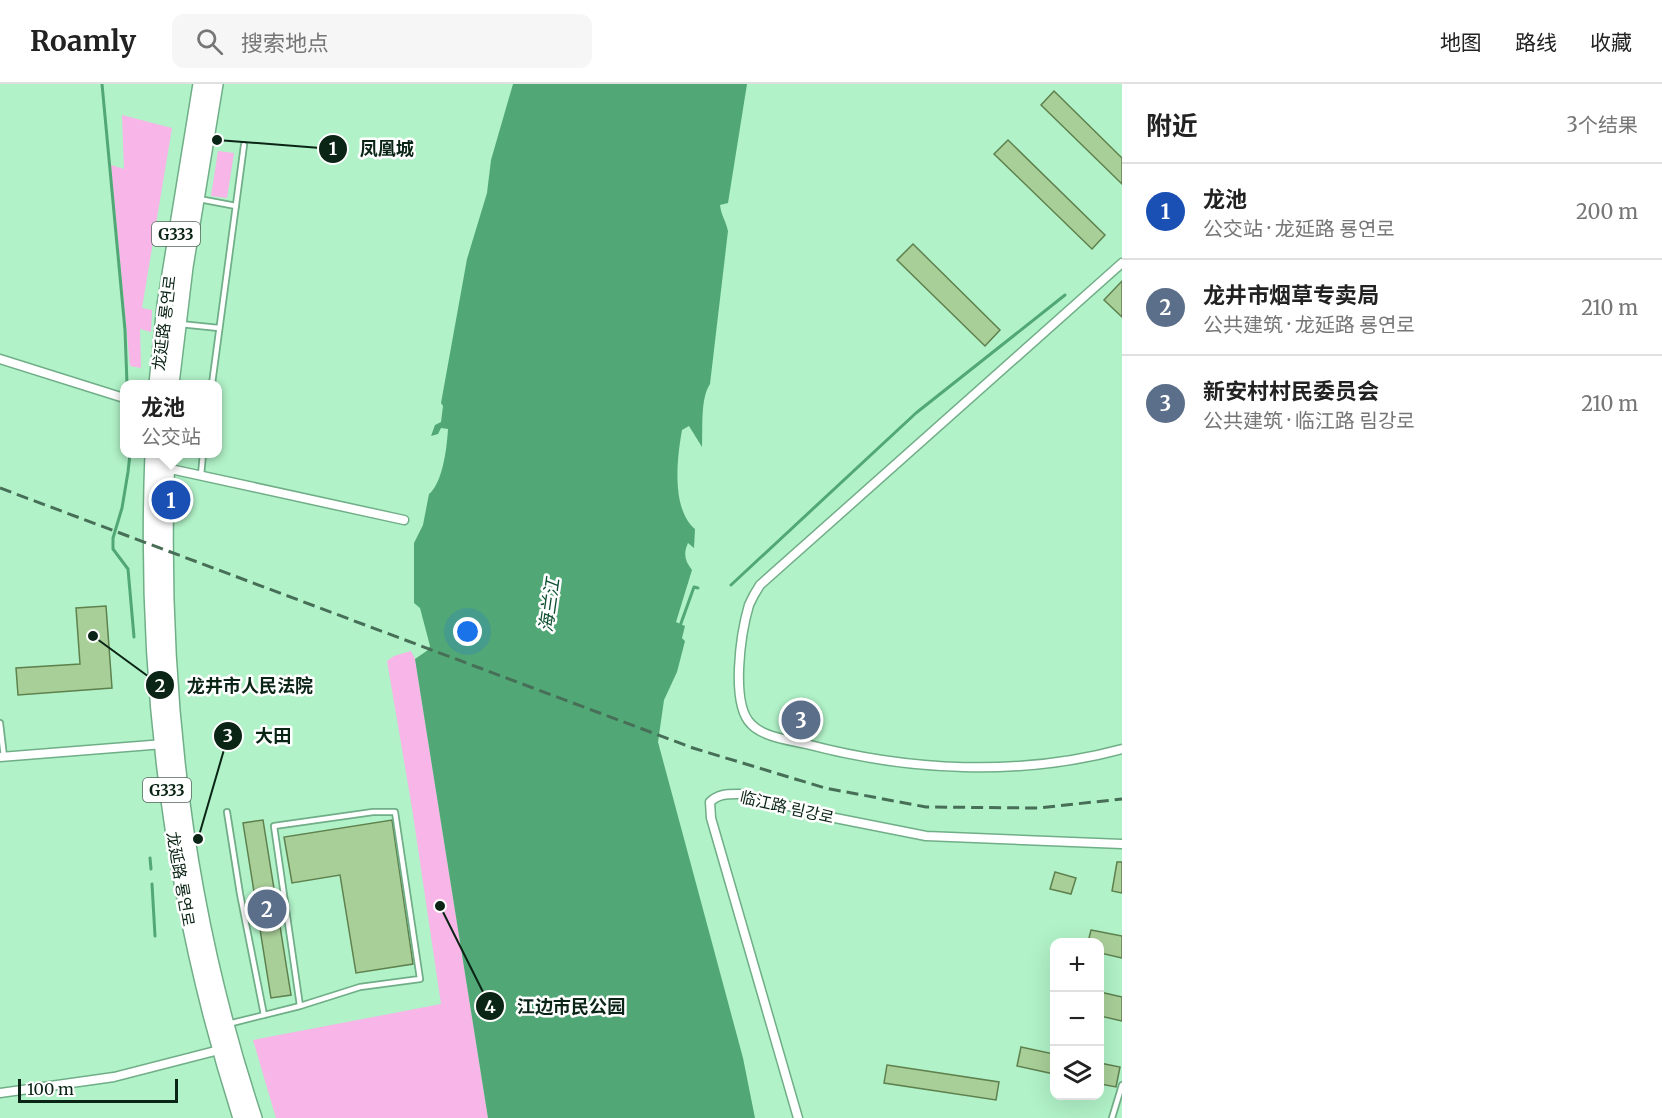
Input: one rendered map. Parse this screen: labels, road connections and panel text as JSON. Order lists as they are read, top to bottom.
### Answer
{
  "streets": {
    "highway": ["G333", "龙延路 룡연로"],
    "street": ["临江路 림강로"]
  },
  "water": ["海兰江"],
  "places": [
    "凤凰城",
    "龙井市人民法院",
    "大田",
    "江边市民公园"
  ],
  "scale_bar": "100 m",
  "page": {
    "header": "Roamly",
    "search": "搜索地点",
    "nav": ["地图", "路线", "收藏"],
    "heading": ["附近", "3个结果"],
    "list": [
      {
        "mark": "1",
        "name": "龙池",
        "note": "公交站 · 龙延路 룡연로",
        "value": "200 m"
      },
      {
        "mark": "2",
        "name": "龙井市烟草专卖局",
        "note": "公共建筑 · 龙延路 룡연로",
        "value": "210 m"
      },
      {
        "mark": "3",
        "name": "新安村村民委员会",
        "note": "公共建筑 · 临江路 림강로",
        "value": "210 m"
      }
    ],
    "popup": ["龙池", "公交站"],
    "pins": ["1", "3", "2"],
    "map_buttons": ["+", "−"],
    "scale": "100 m"
  }
}
